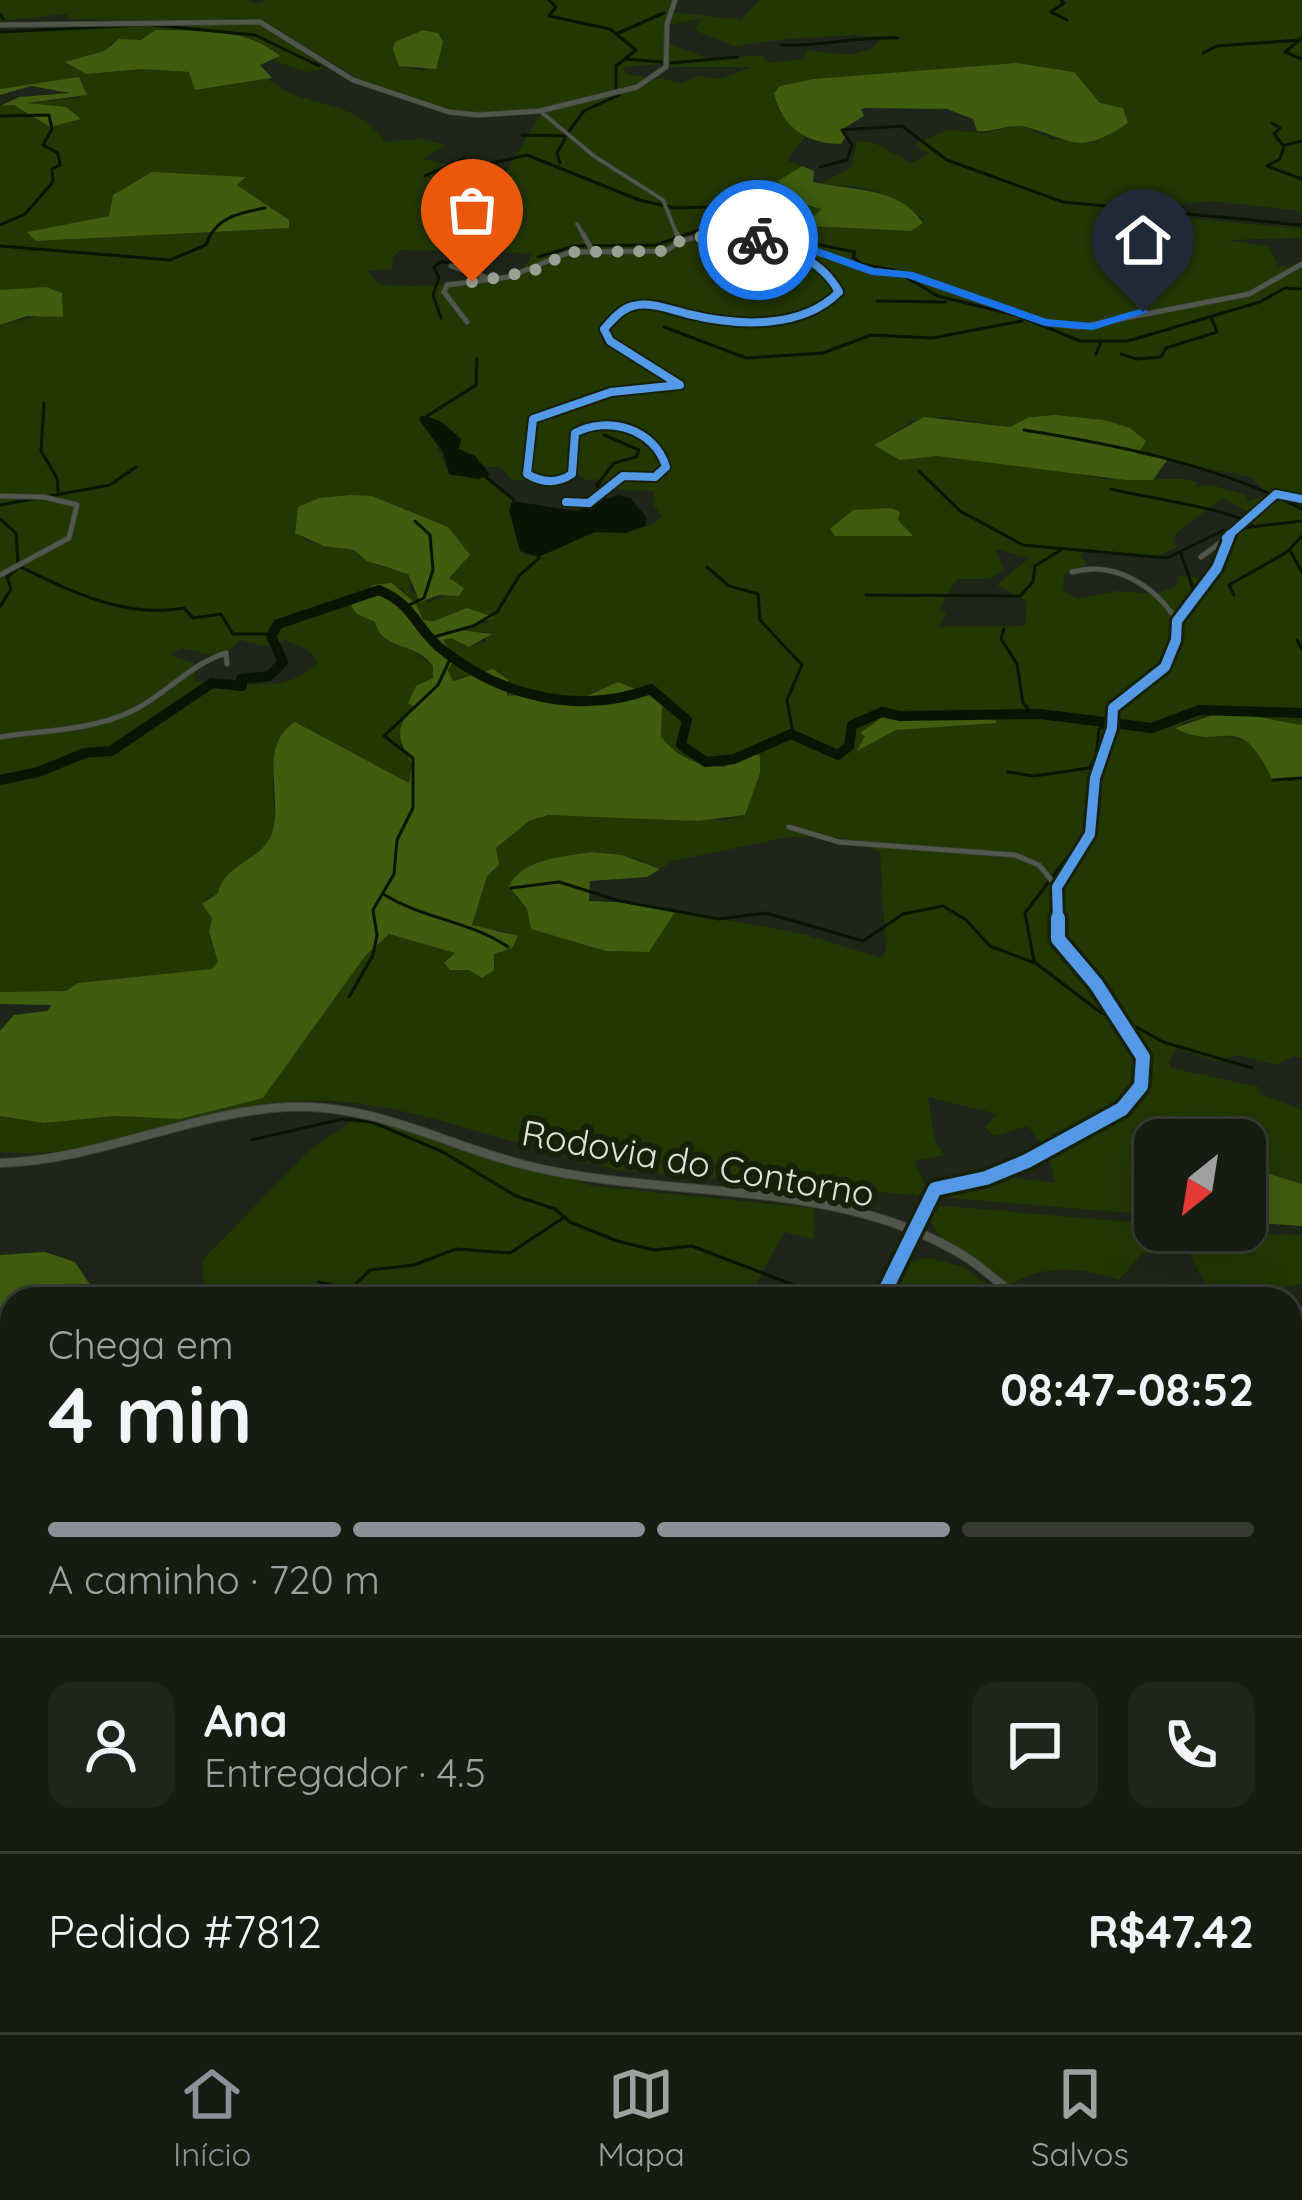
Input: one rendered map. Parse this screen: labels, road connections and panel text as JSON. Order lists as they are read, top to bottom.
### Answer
{
  "streets": {
    "main road": ["Rodovia do Contorno"]
  },
  "north": "bottom left",
  "page": {
    "heading": ["4 min", "Chega em", "08:47–08:52"],
    "panel": [
      "Ana",
      "Entregador · 4.5",
      "Pedido #7812",
      "R$47.42"
    ],
    "bar": "A caminho · 720 m",
    "tabs": ["Início", "Mapa", "Salvos"]
  }
}
